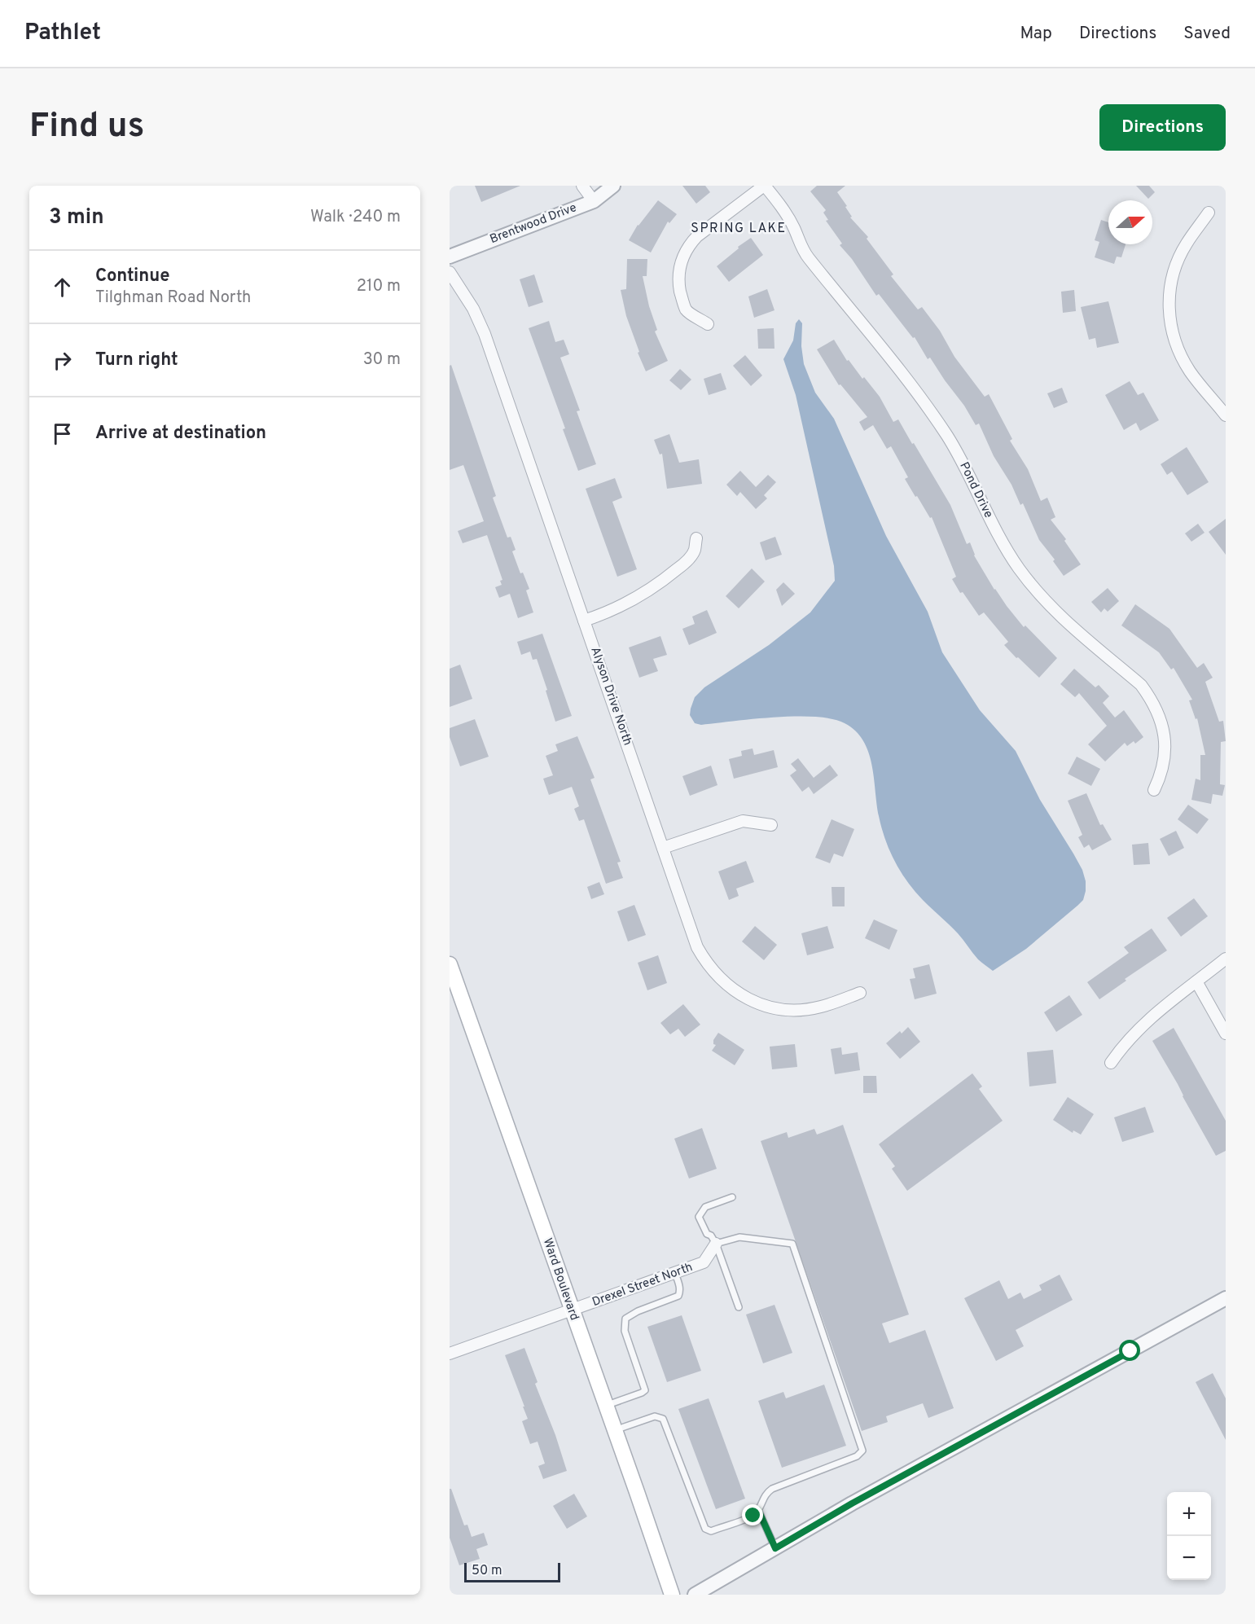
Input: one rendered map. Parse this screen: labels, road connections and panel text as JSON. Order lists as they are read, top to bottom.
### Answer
{
  "streets": {
    "main road": ["Ward Boulevard"],
    "street": [
      "Brentwood Drive",
      "Pond Drive",
      "Alyson Drive North",
      "Drexel Street North"
    ]
  },
  "crossings": [
    ["Ward Boulevard", "Drexel Street North"]
  ],
  "districts": ["SPRING LAKE"],
  "scale_bar": "50 m",
  "north": "right",
  "page": {
    "header": "Pathlet",
    "nav": ["Map", "Directions", "Saved"],
    "buttons": "Directions",
    "title": "Find us",
    "heading": ["3 min", "Walk · 240 m"],
    "list": [
      ["Continue", "Tilghman Road North", "210 m"],
      ["Turn right", "30 m"],
      "Arrive at destination"
    ],
    "map_buttons": ["+", "−"],
    "scale": "50 m"
  }
}
